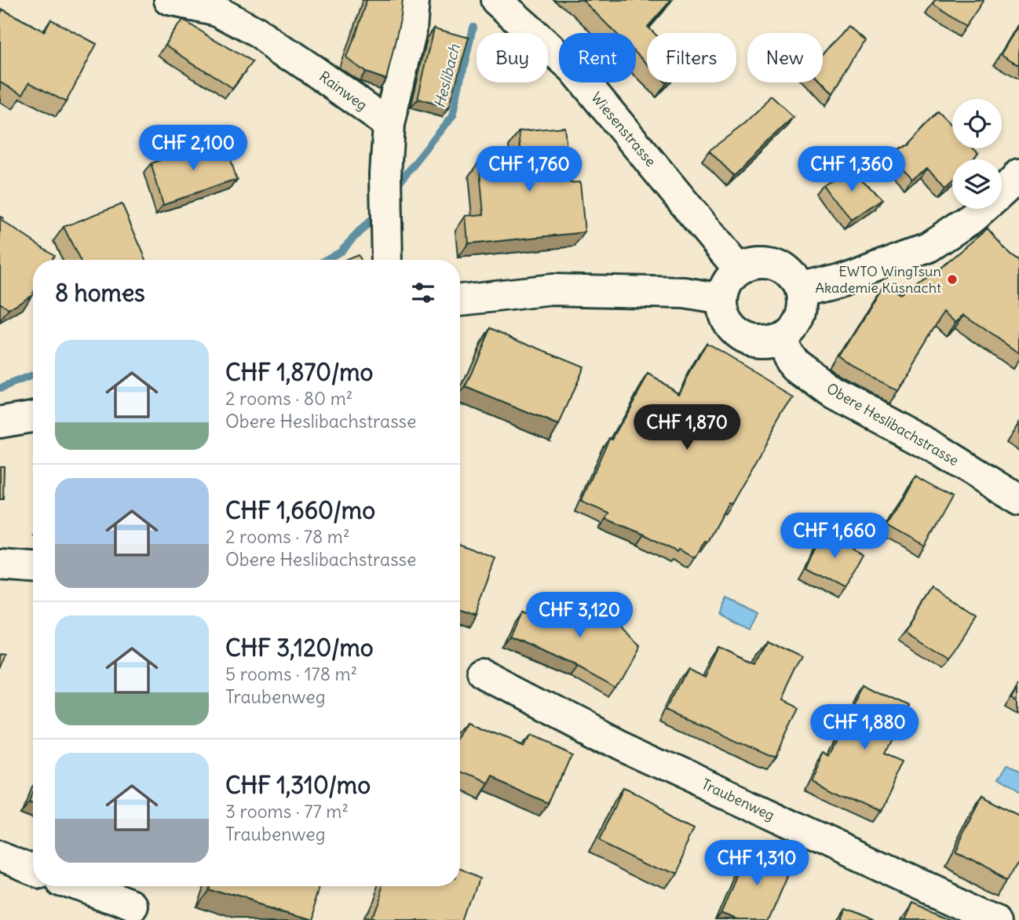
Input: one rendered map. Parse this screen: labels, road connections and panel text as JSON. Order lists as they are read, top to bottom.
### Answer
{
  "streets": {
    "street": [
      "Rainweg",
      "Wiesenstrasse",
      "Obere Heslibachstrasse",
      "Traubenweg"
    ]
  },
  "crossings": [
    ["Wiesenstrasse", "Obere Heslibachstrasse"]
  ],
  "water": ["Heslibach"],
  "places": ["EWTO WingTsun Akademie Küsnacht"],
  "page": {
    "chip": [
      "Buy",
      "Rent",
      "Filters",
      "New"
    ],
    "price": [
      "CHF 2,100",
      "CHF 1,760",
      "CHF 1,360",
      "CHF 1,870",
      "CHF 1,660",
      "CHF 3,120",
      "CHF 1,880",
      "CHF 1,310"
    ],
    "heading": "8 homes",
    "list": [
      {
        "name": "CHF 1,870/mo",
        "note": "2 rooms · 80 m² · Obere Heslibachstrasse"
      },
      {
        "name": "CHF 1,660/mo",
        "note": "2 rooms · 78 m² · Obere Heslibachstrasse"
      },
      {
        "name": "CHF 3,120/mo",
        "note": "5 rooms · 178 m² · Traubenweg"
      },
      {
        "name": "CHF 1,310/mo",
        "note": "3 rooms · 77 m² · Traubenweg"
      }
    ]
  }
}
